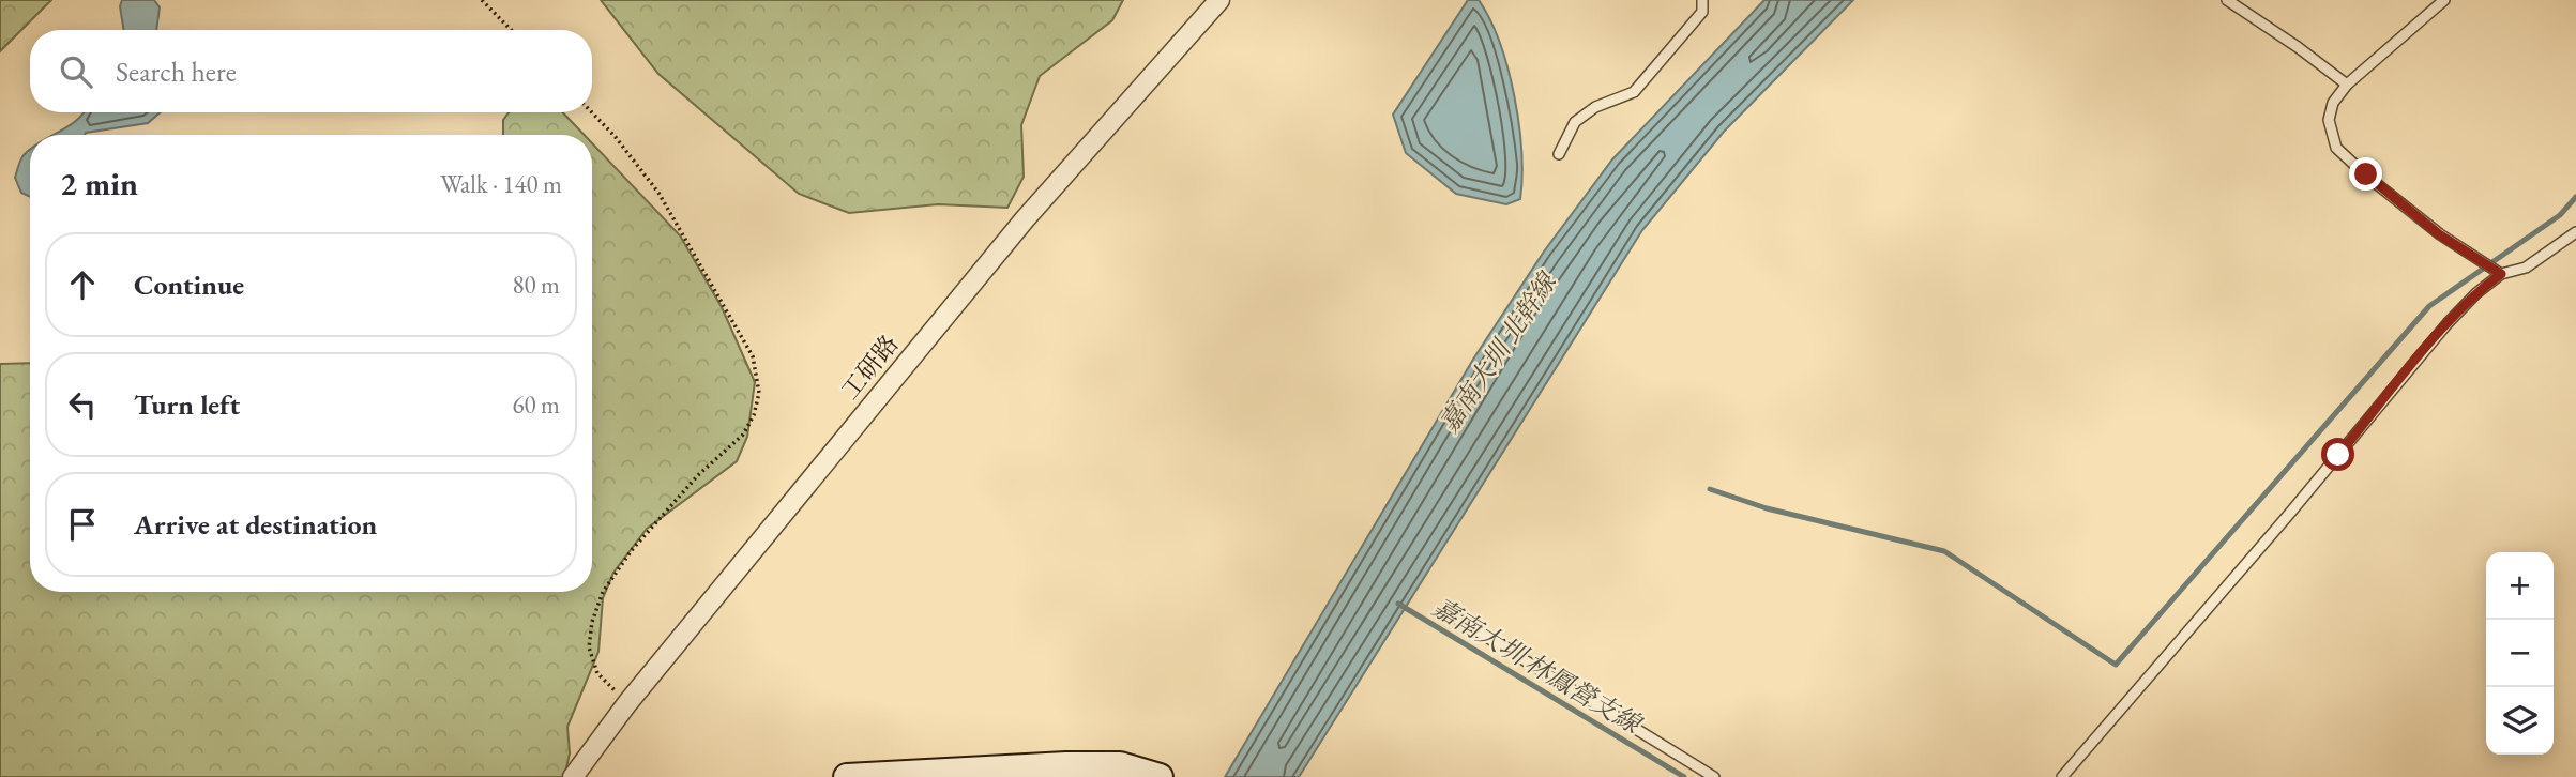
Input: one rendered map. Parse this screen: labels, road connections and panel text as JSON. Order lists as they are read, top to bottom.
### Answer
{
  "streets": {
    "street": ["工研路"]
  },
  "water": ["嘉南大圳 北幹線", "嘉南大圳 林鳳營支線"],
  "page": {
    "search": "Search here",
    "heading": ["2 min", "Walk · 140 m"],
    "list": [
      ["Continue", "80 m"],
      ["Turn left", "60 m"],
      "Arrive at destination"
    ],
    "map_buttons": ["+", "−"]
  }
}
